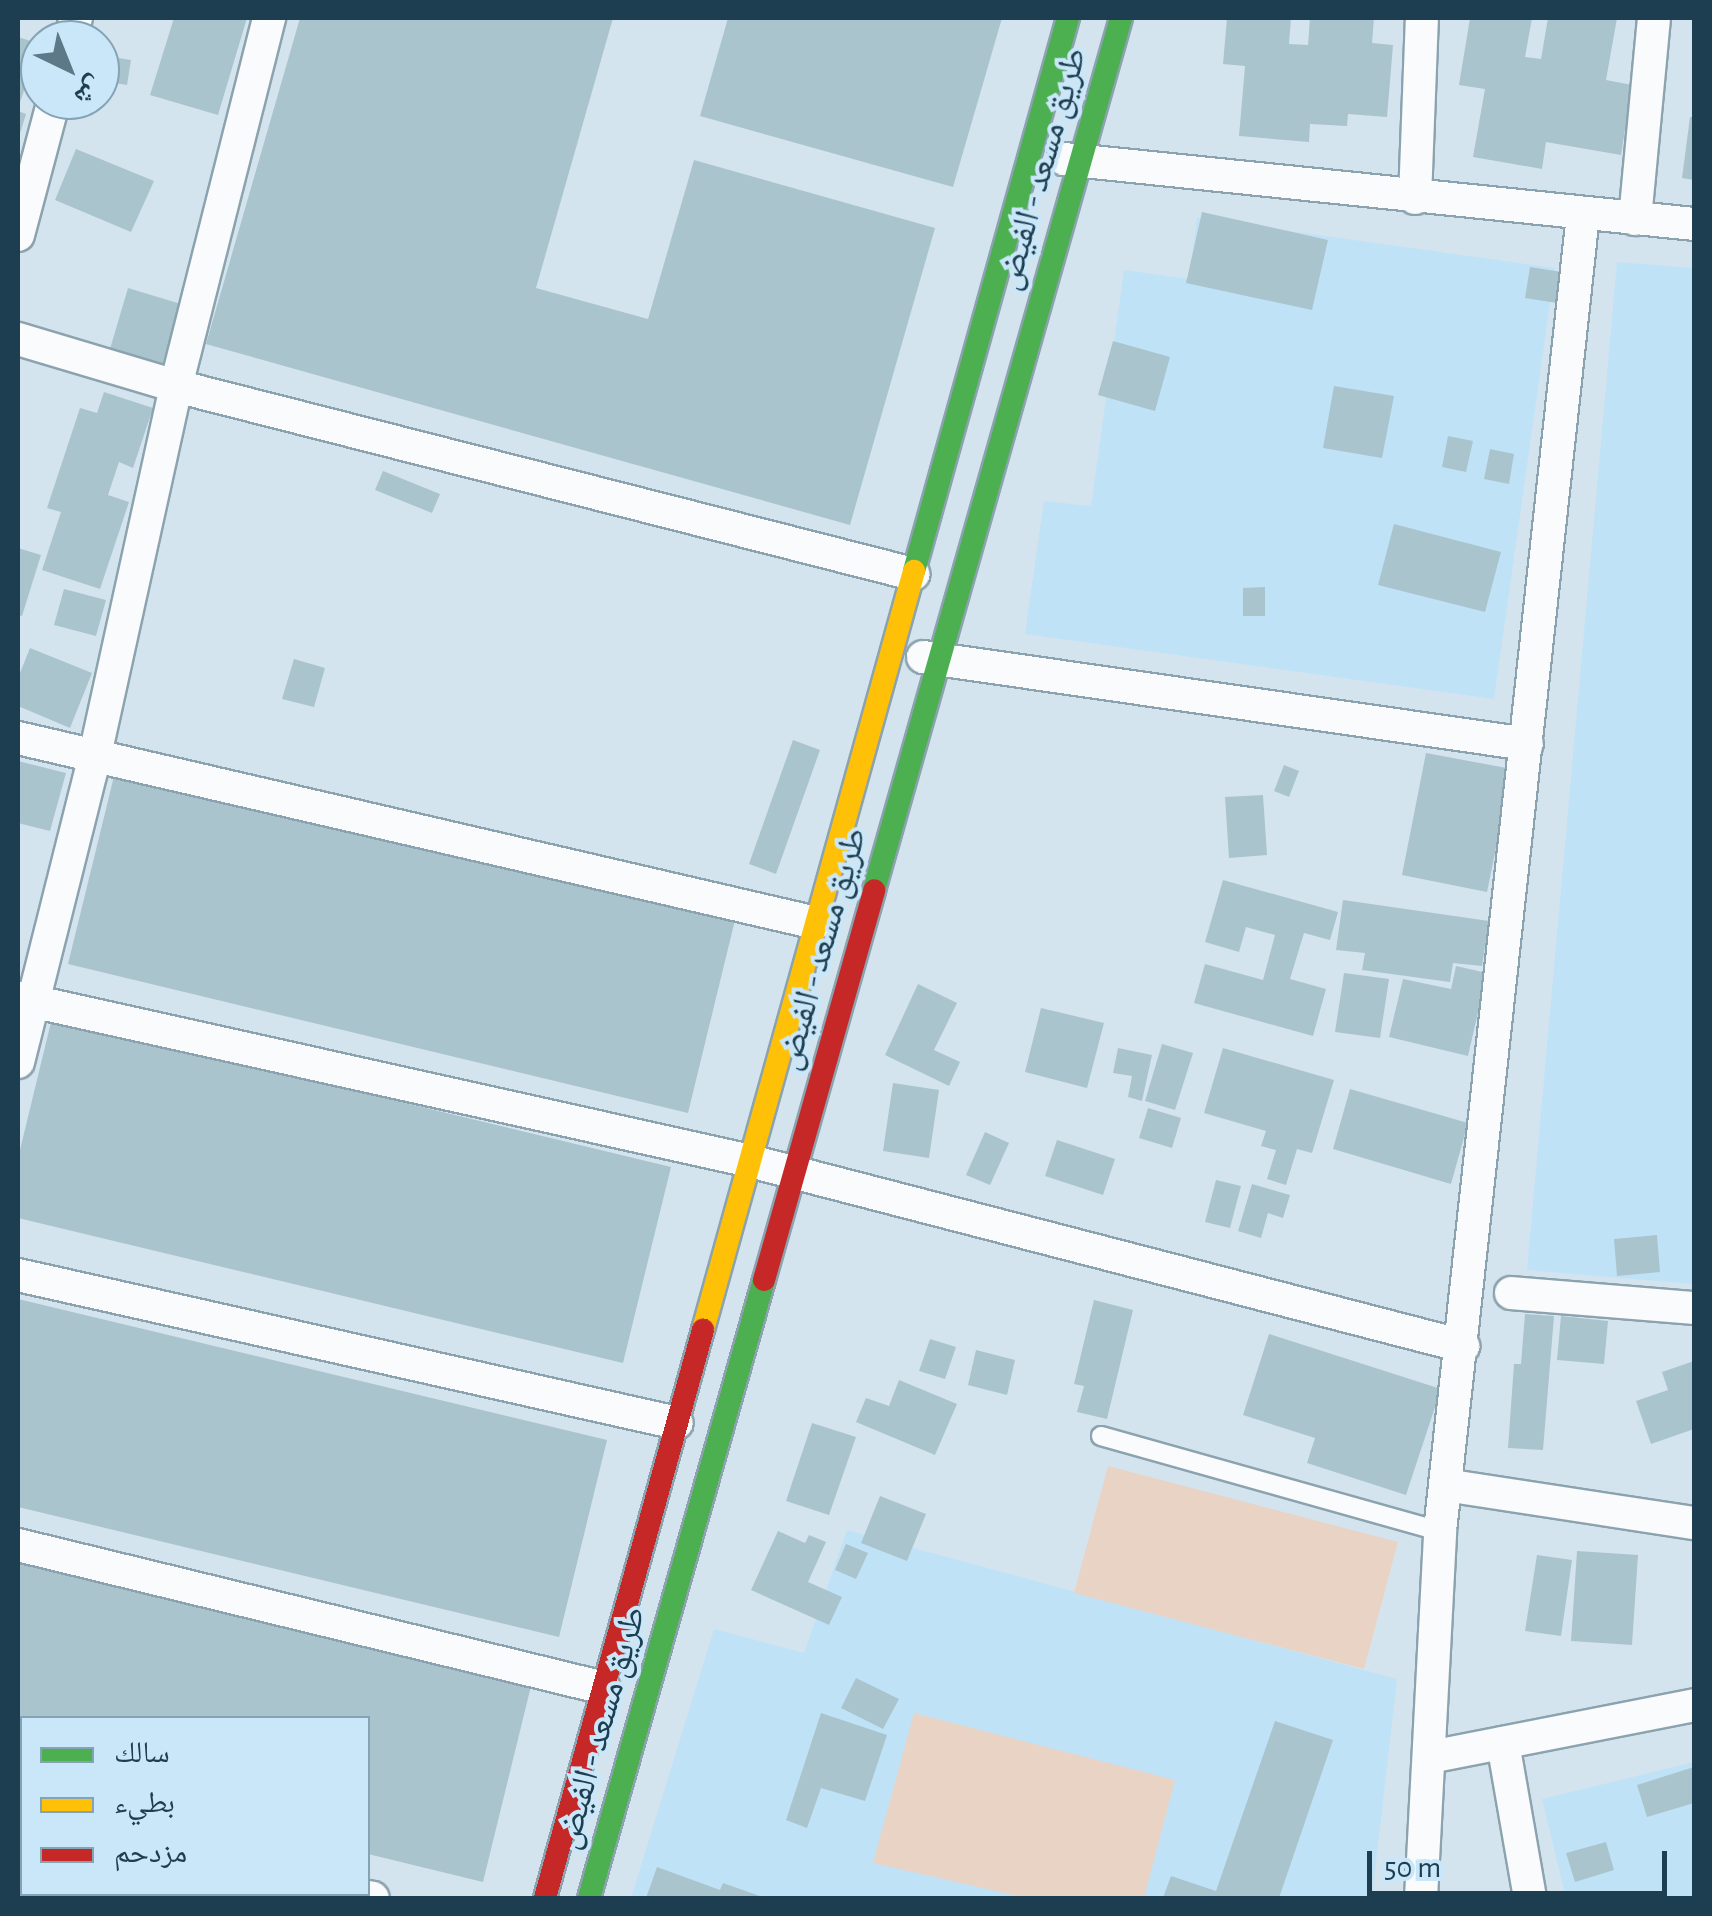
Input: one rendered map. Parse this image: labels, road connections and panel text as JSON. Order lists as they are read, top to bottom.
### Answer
{
  "streets": {
    "main road": ["طريق مسعد - الفيض"]
  },
  "legend": ["سالك", "بطيء", "مزدحم"],
  "scale_bar": "50 m",
  "north": "bottom right"
}
